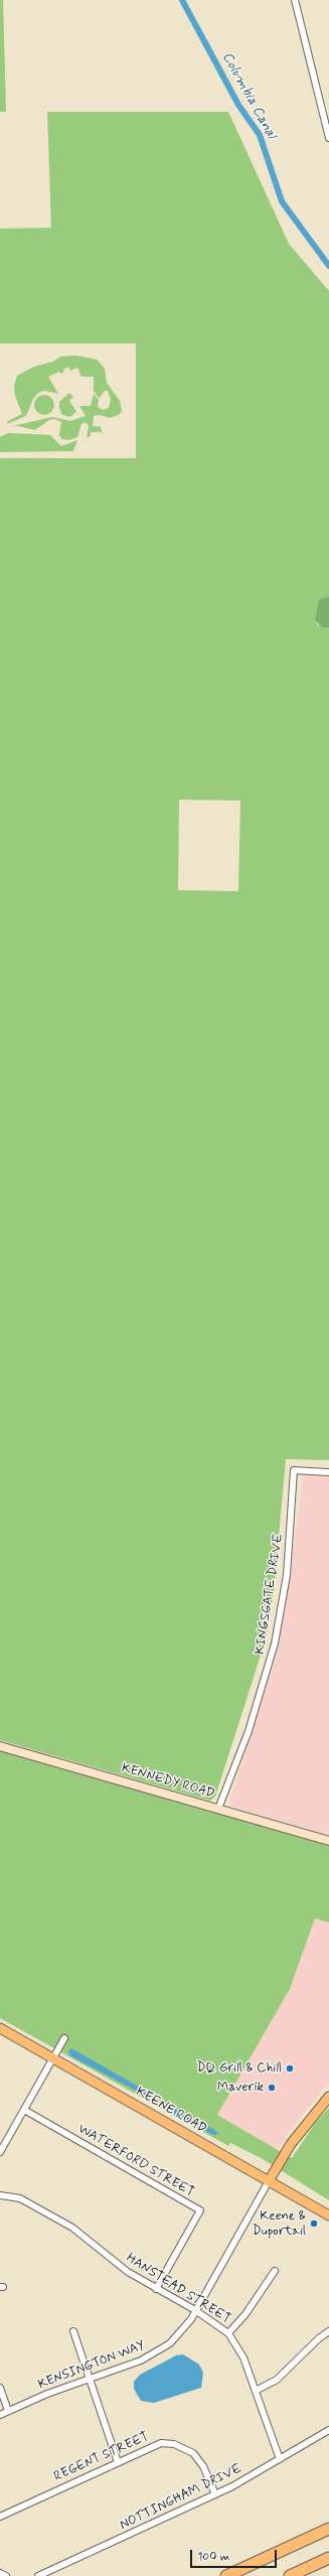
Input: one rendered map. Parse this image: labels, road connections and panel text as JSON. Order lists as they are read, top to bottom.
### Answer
{
  "streets": {
    "main road": ["KEENE ROAD"],
    "street": [
      "KINGSGATE DRIVE",
      "KENNEDY ROAD",
      "WATERFORD STREET",
      "HANSTEAD STREET",
      "KENSINGTON WAY",
      "REGENT STREET",
      "NOTTINGHAM DRIVE"
    ]
  },
  "crossings": [
    ["KINGSGATE DRIVE", "KENNEDY ROAD"],
    ["KEENE ROAD", "KENSINGTON WAY"],
    ["WATERFORD STREET", "HANSTEAD STREET"],
    ["HANSTEAD STREET", "KENSINGTON WAY"],
    ["HANSTEAD STREET", "NOTTINGHAM DRIVE"],
    ["REGENT STREET", "NOTTINGHAM DRIVE"]
  ],
  "water": ["Columbia Canal"],
  "places": ["DQ Grill & Chill", "Maverik", "Keene & Duportail"],
  "scale_bar": "100 m"
}
